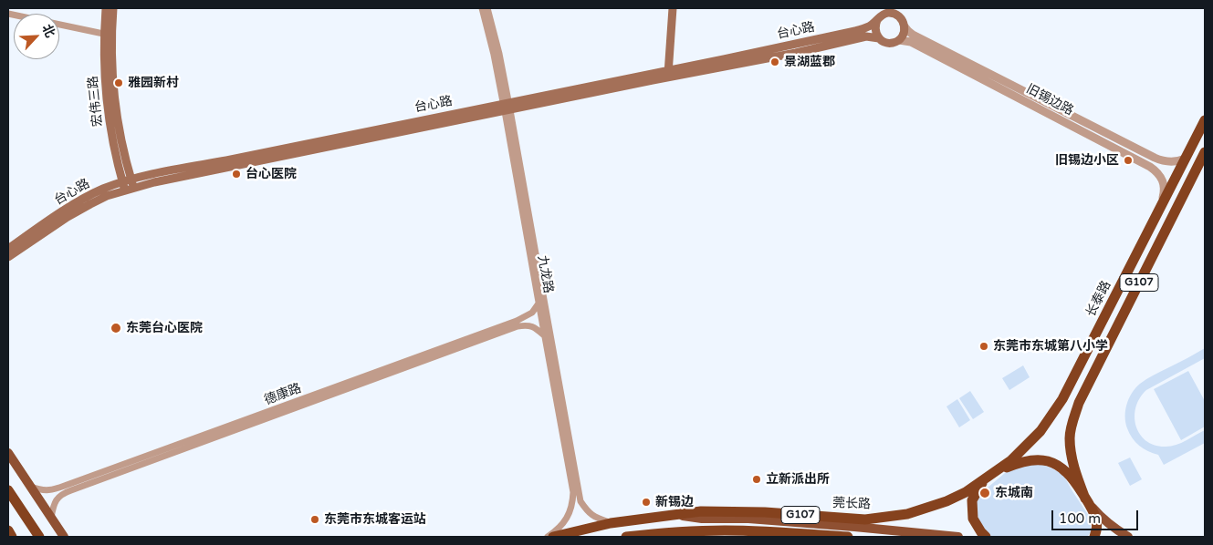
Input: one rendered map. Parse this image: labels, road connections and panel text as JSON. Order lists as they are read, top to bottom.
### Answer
{
  "streets": {
    "highway": ["G107", "长泰路", "莞长路"],
    "main road": ["台心路", "宏伟三路"],
    "street": ["旧锡边路", "九龙路", "德康路"]
  },
  "crossings": [
    ["台心路", "旧锡边路"],
    ["台心路", "宏伟三路"],
    ["台心路", "九龙路"],
    ["旧锡边路", "长泰路"],
    ["九龙路", "德康路"],
    ["九龙路", "莞长路"],
    ["长泰路", "莞长路"]
  ],
  "places": [
    "景湖蓝郡",
    "雅园新村",
    "旧锡边小区",
    "台心医院",
    "东莞台心医院",
    "东莞市东城第八小学",
    "立新派出所",
    "东城南",
    "新锡边",
    "东莞市东城客运站"
  ],
  "scale_bar": "100 m",
  "north": "top right"
}
